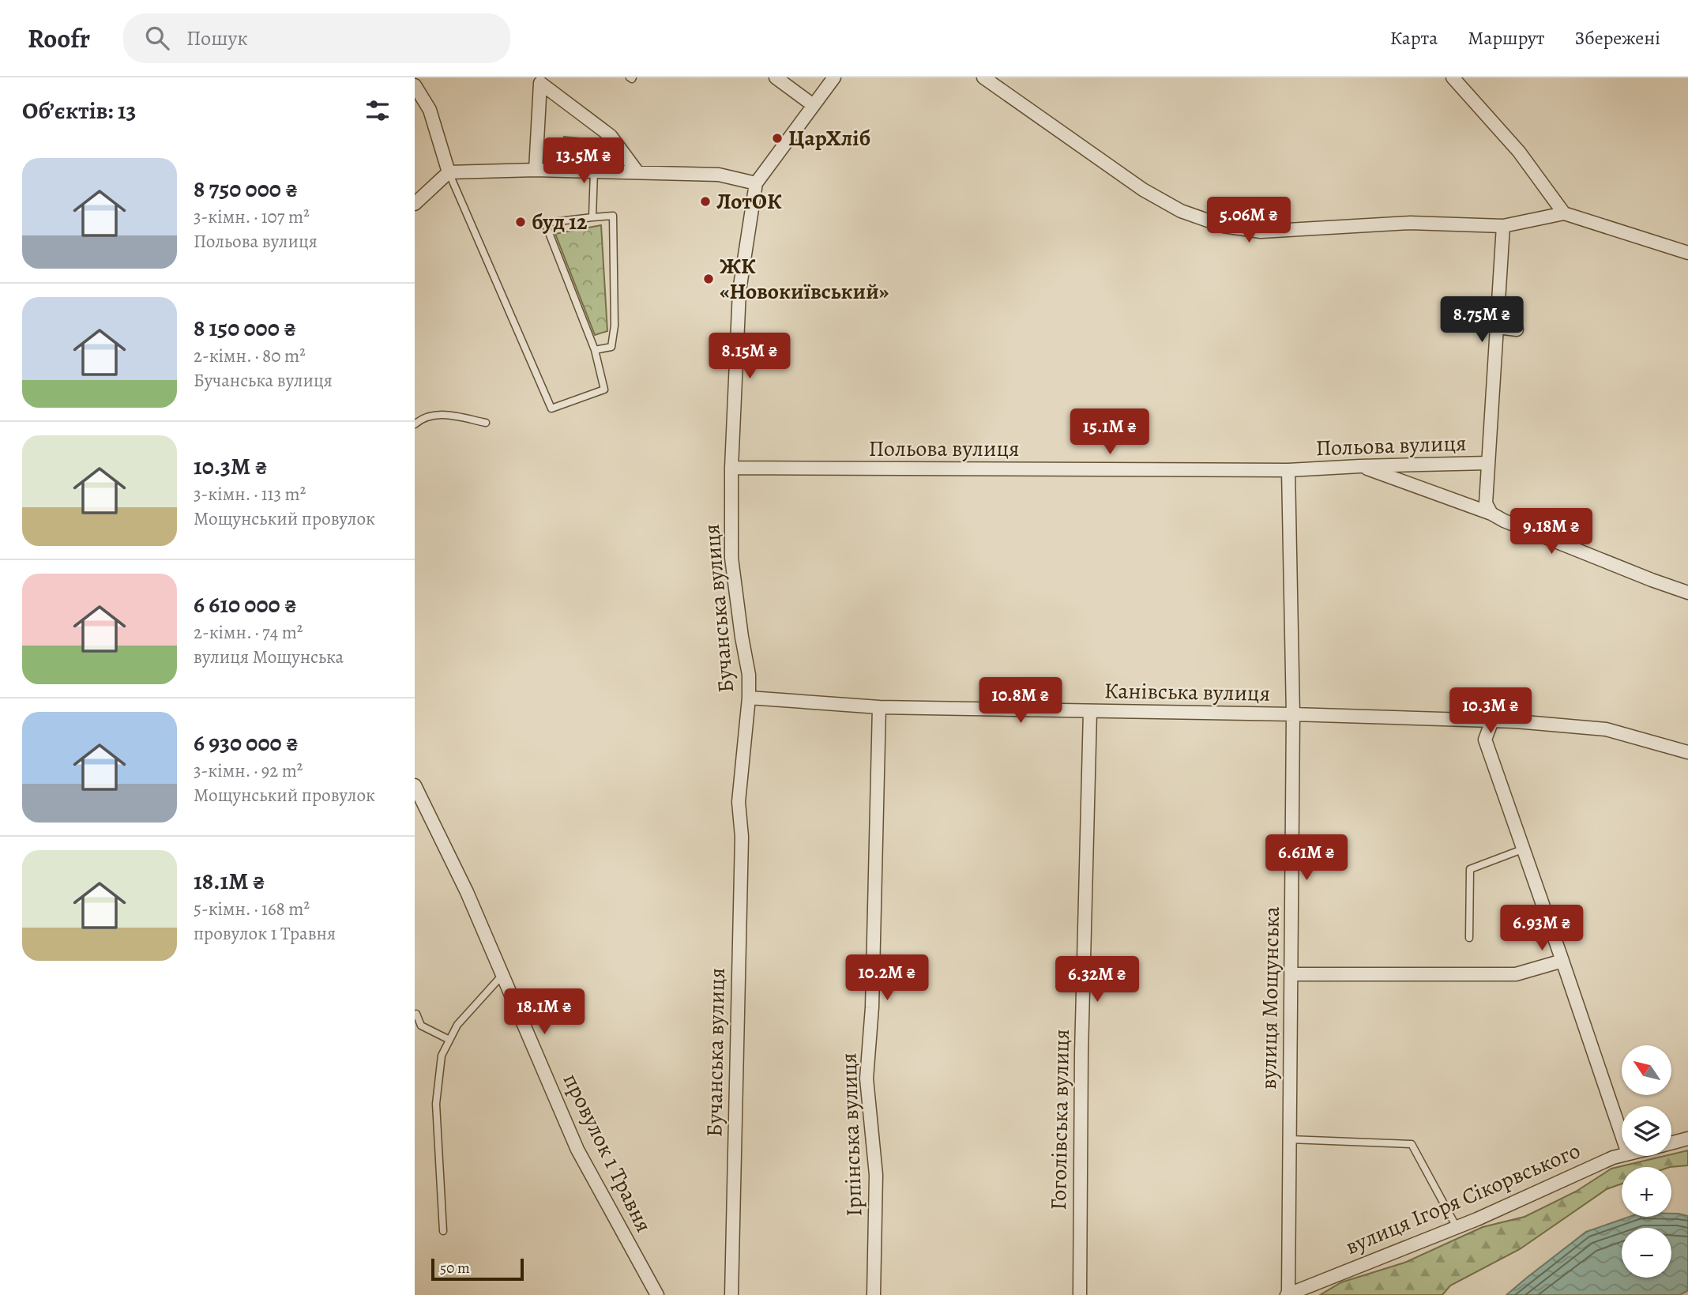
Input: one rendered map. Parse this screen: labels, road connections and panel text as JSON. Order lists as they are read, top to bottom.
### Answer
{
  "streets": {
    "street": [
      "Польова вулиця",
      "Бучанська вулиця",
      "Канівська вулиця",
      "вулиця Мощунська",
      "Гоголівська вулиця",
      "Ірпінська вулиця",
      "провулок 1 Травня",
      "вулиця Ігоря Сікорвського"
    ]
  },
  "crossings": [
    ["Польова вулиця", "Бучанська вулиця"],
    ["Польова вулиця", "вулиця Мощунська"],
    ["Бучанська вулиця", "Канівська вулиця"],
    ["Канівська вулиця", "вулиця Мощунська"],
    ["Канівська вулиця", "Гоголівська вулиця"],
    ["Канівська вулиця", "Ірпінська вулиця"],
    ["вулиця Мощунська", "вулиця Ігоря Сікорвського"]
  ],
  "places": [
    "ЦарХліб",
    "ЛотОК",
    "буд 12",
    "ЖК «Новокиївський»"
  ],
  "scale_bar": "50 m",
  "north": "top left",
  "page": {
    "header": "Roofr",
    "search": "Пошук",
    "nav": ["Карта", "Маршрут", "Збережені"],
    "heading": "Об’єктів: 13",
    "price": [
      "13.5M ₴",
      "5.06M ₴",
      "8.75M ₴",
      "8.15M ₴",
      "15.1M ₴",
      "9.18M ₴",
      "10.8M ₴",
      "10.3M ₴",
      "6.61M ₴",
      "6.93M ₴",
      "10.2M ₴",
      "6.32M ₴",
      "18.1M ₴"
    ],
    "list": [
      {
        "name": "8 750 000 ₴",
        "note": "3-кімн. · 107 m² · Польова вулиця"
      },
      {
        "name": "8 150 000 ₴",
        "note": "2-кімн. · 80 m² · Бучанська вулиця"
      },
      {
        "name": "10.3M ₴",
        "note": "3-кімн. · 113 m² · Мощунський провулок"
      },
      {
        "name": "6 610 000 ₴",
        "note": "2-кімн. · 74 m² · вулиця Мощунська"
      },
      {
        "name": "6 930 000 ₴",
        "note": "3-кімн. · 92 m² · Мощунський провулок"
      },
      {
        "name": "18.1M ₴",
        "note": "5-кімн. · 168 m² · провулок 1 Травня"
      }
    ],
    "map_buttons": ["+", "−"],
    "scale": "50 m"
  }
}
